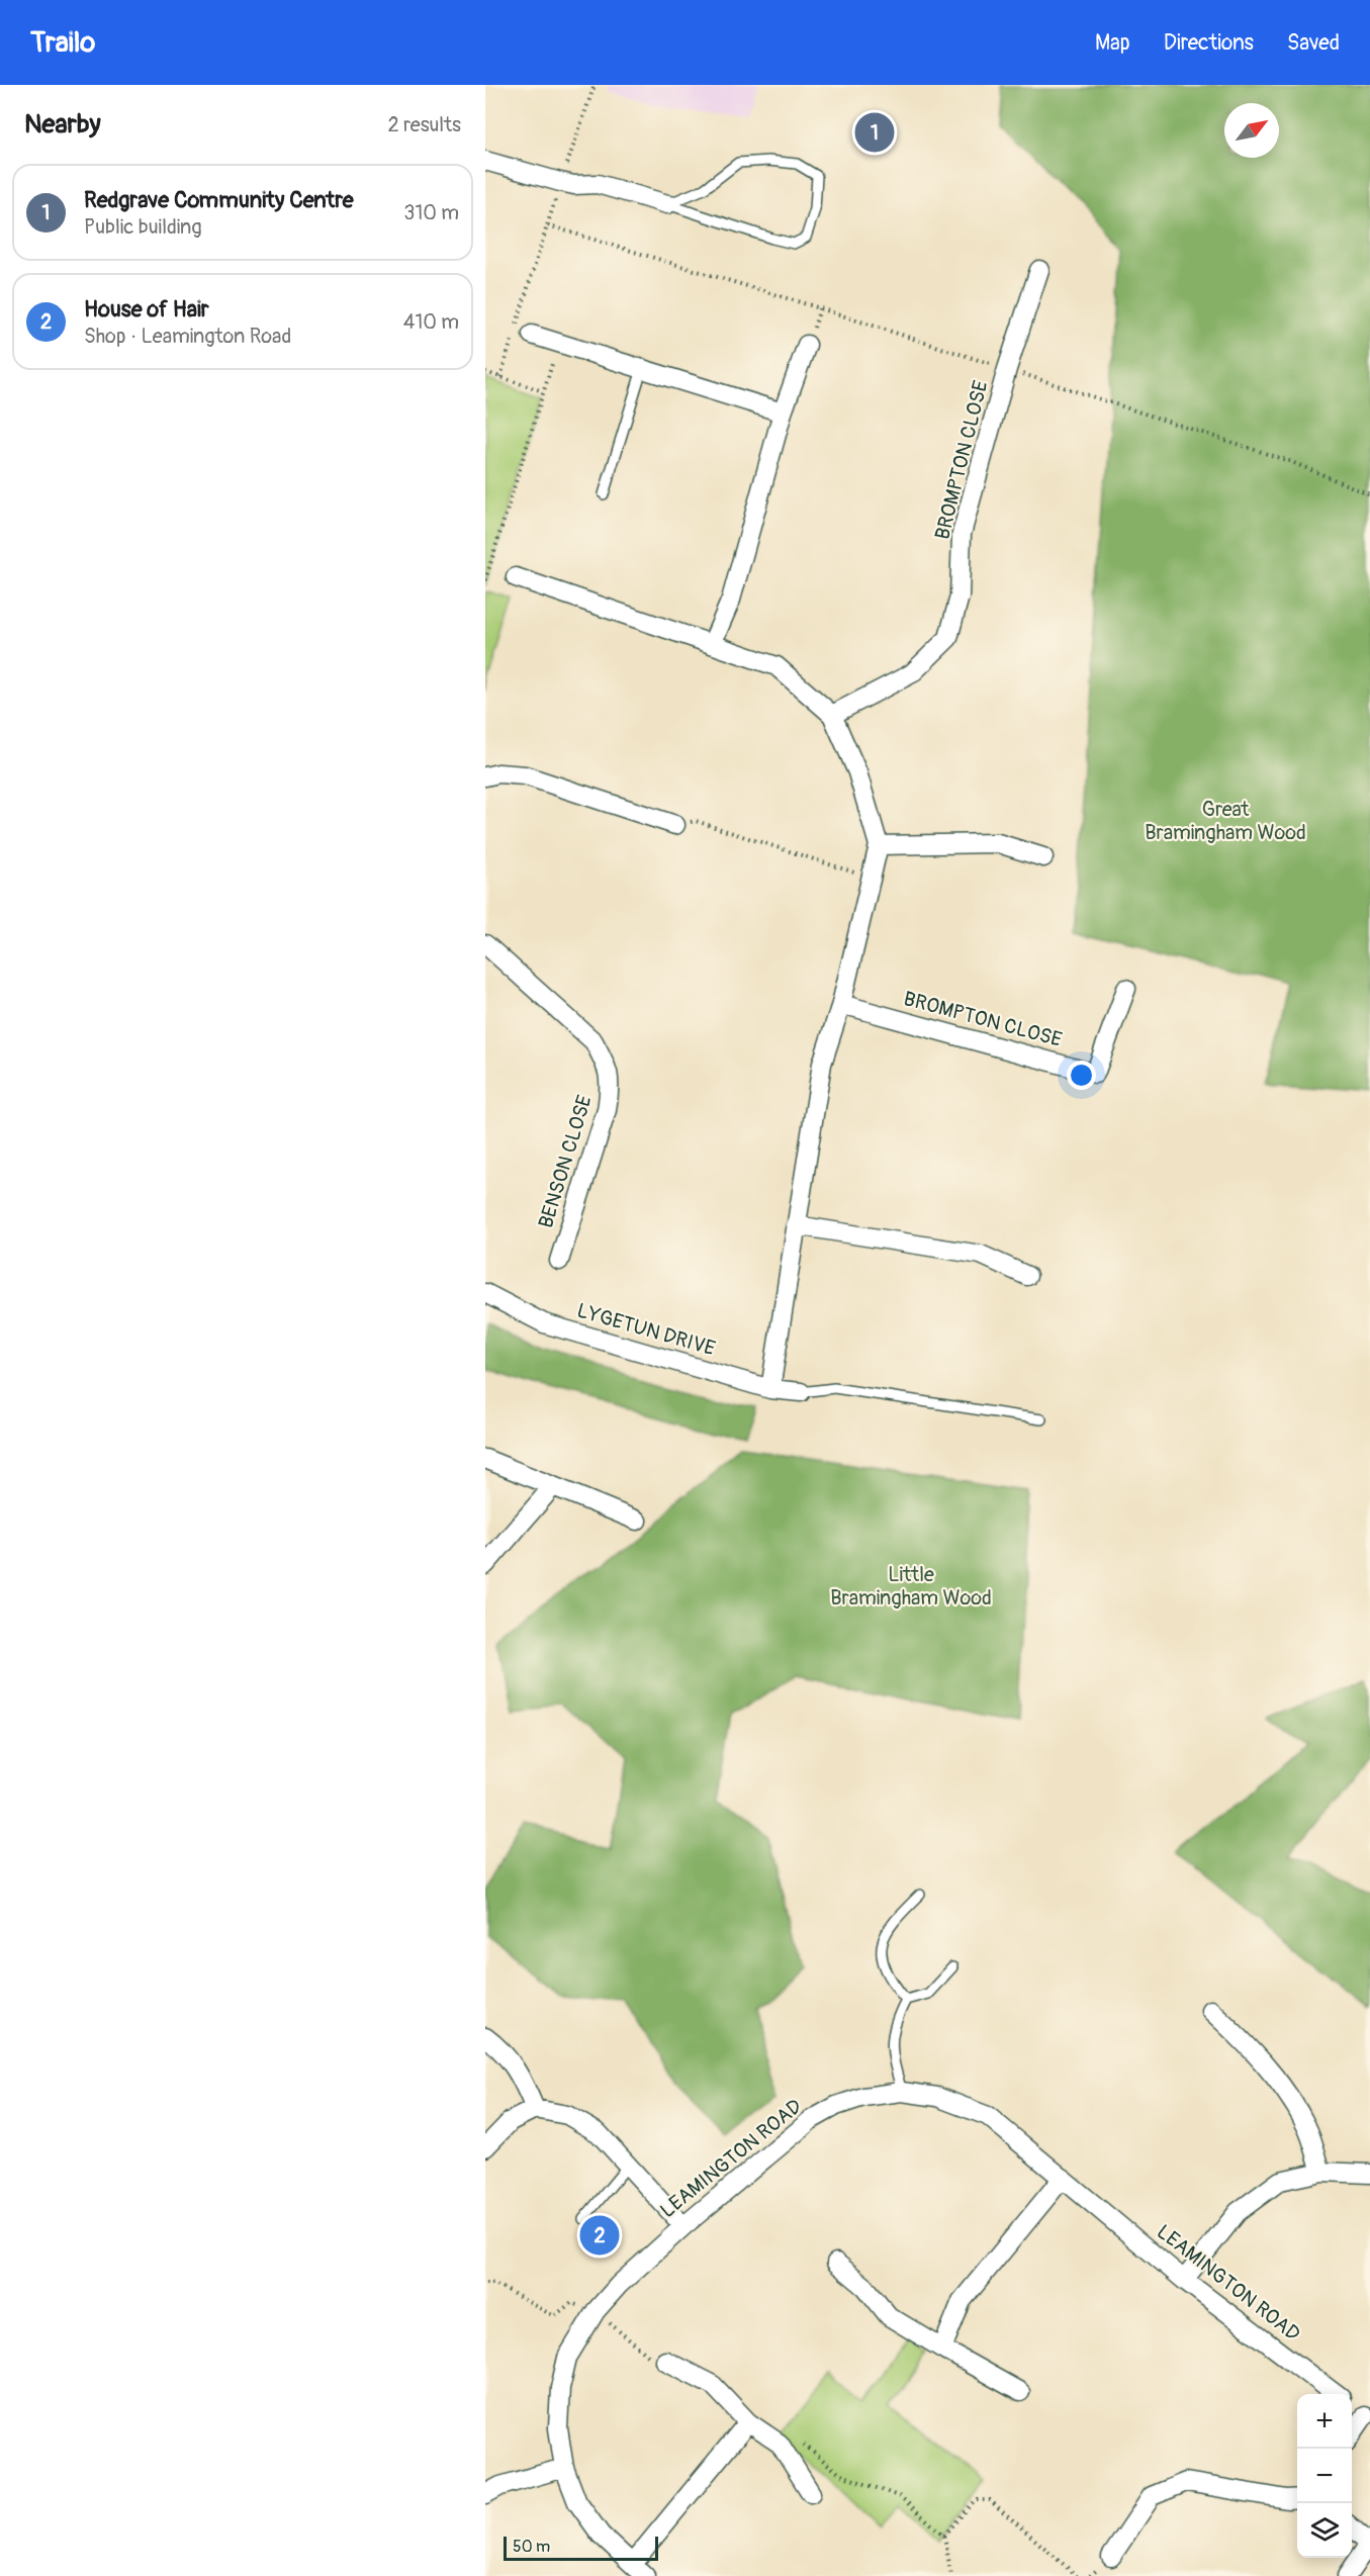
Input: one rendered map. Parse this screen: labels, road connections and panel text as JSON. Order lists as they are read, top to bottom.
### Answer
{
  "streets": {
    "street": [
      "BROMPTON CLOSE",
      "BENSON CLOSE",
      "LYGETUN DRIVE",
      "LEAMINGTON ROAD"
    ]
  },
  "parks": ["Great Bramingham Wood", "Little Bramingham Wood"],
  "scale_bar": "50 m",
  "north": "top right",
  "page": {
    "header": "Trailo",
    "nav": ["Map", "Directions", "Saved"],
    "heading": ["Nearby", "2 results"],
    "pins": ["1", "2"],
    "list": [
      {
        "mark": "1",
        "name": "Redgrave Community Centre",
        "note": "Public building",
        "value": "310 m"
      },
      {
        "mark": "2",
        "name": "House of Hair",
        "note": "Shop · Leamington Road",
        "value": "410 m"
      }
    ],
    "map_buttons": ["+", "−"],
    "scale": "50 m"
  }
}
